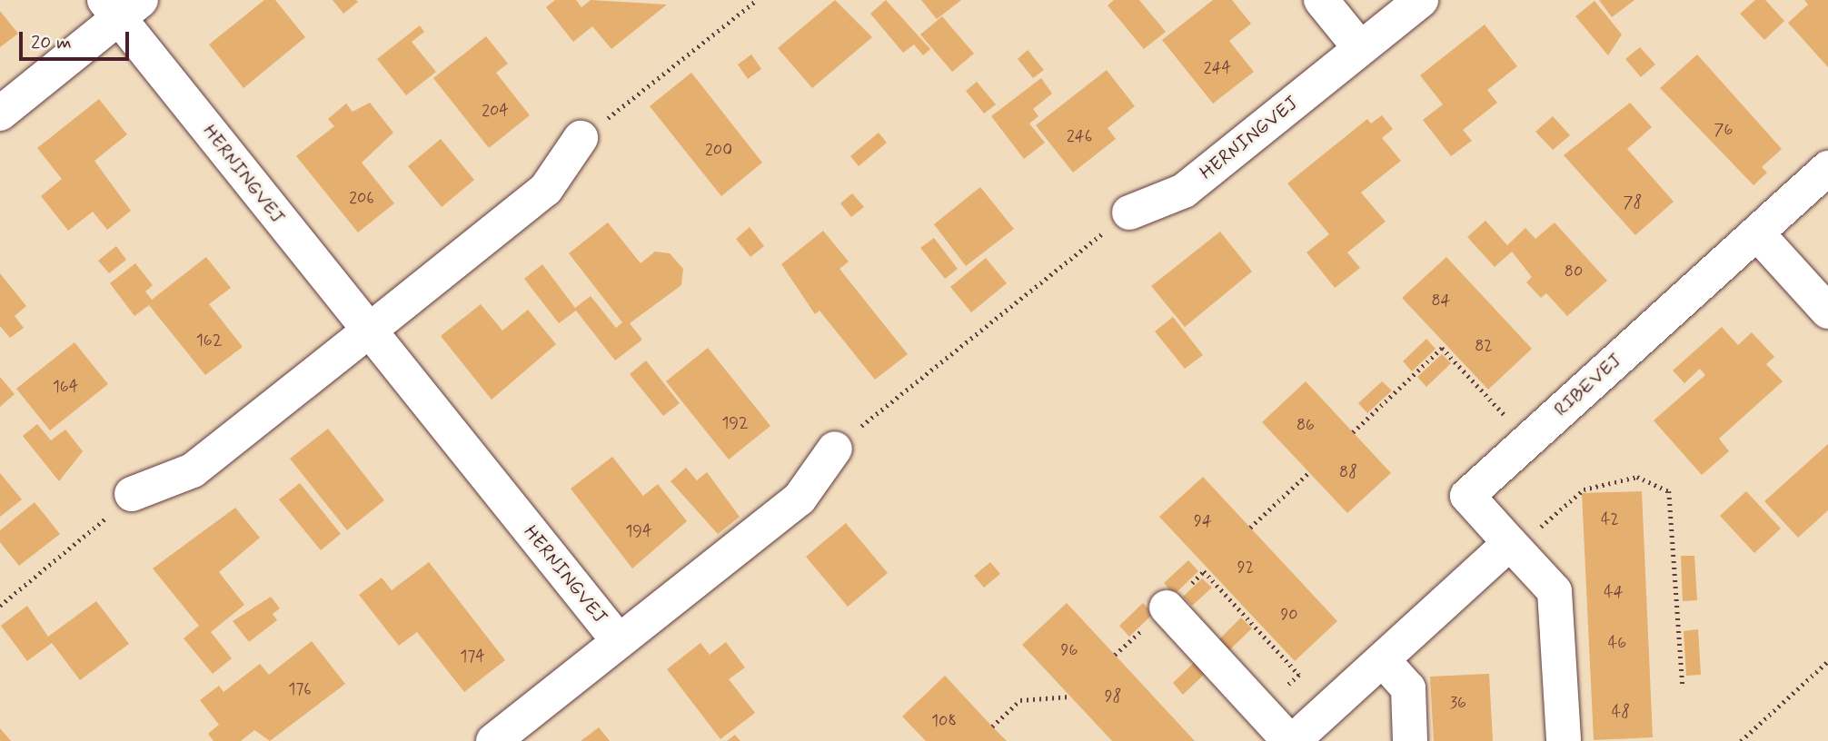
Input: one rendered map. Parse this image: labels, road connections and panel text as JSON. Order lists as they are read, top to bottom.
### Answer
{
  "streets": {
    "street": ["HERNINGVEJ", "RIBEVEJ"]
  },
  "house_numbers": [
    "244",
    "204",
    "76",
    "246",
    "200",
    "206",
    "78",
    "80",
    "84",
    "162",
    "82",
    "164",
    "192",
    "86",
    "88",
    "42",
    "94",
    "194",
    "92",
    "44",
    "90",
    "46",
    "96",
    "174",
    "176",
    "98",
    "36",
    "48",
    "108"
  ],
  "scale_bar": "20 m"
}
